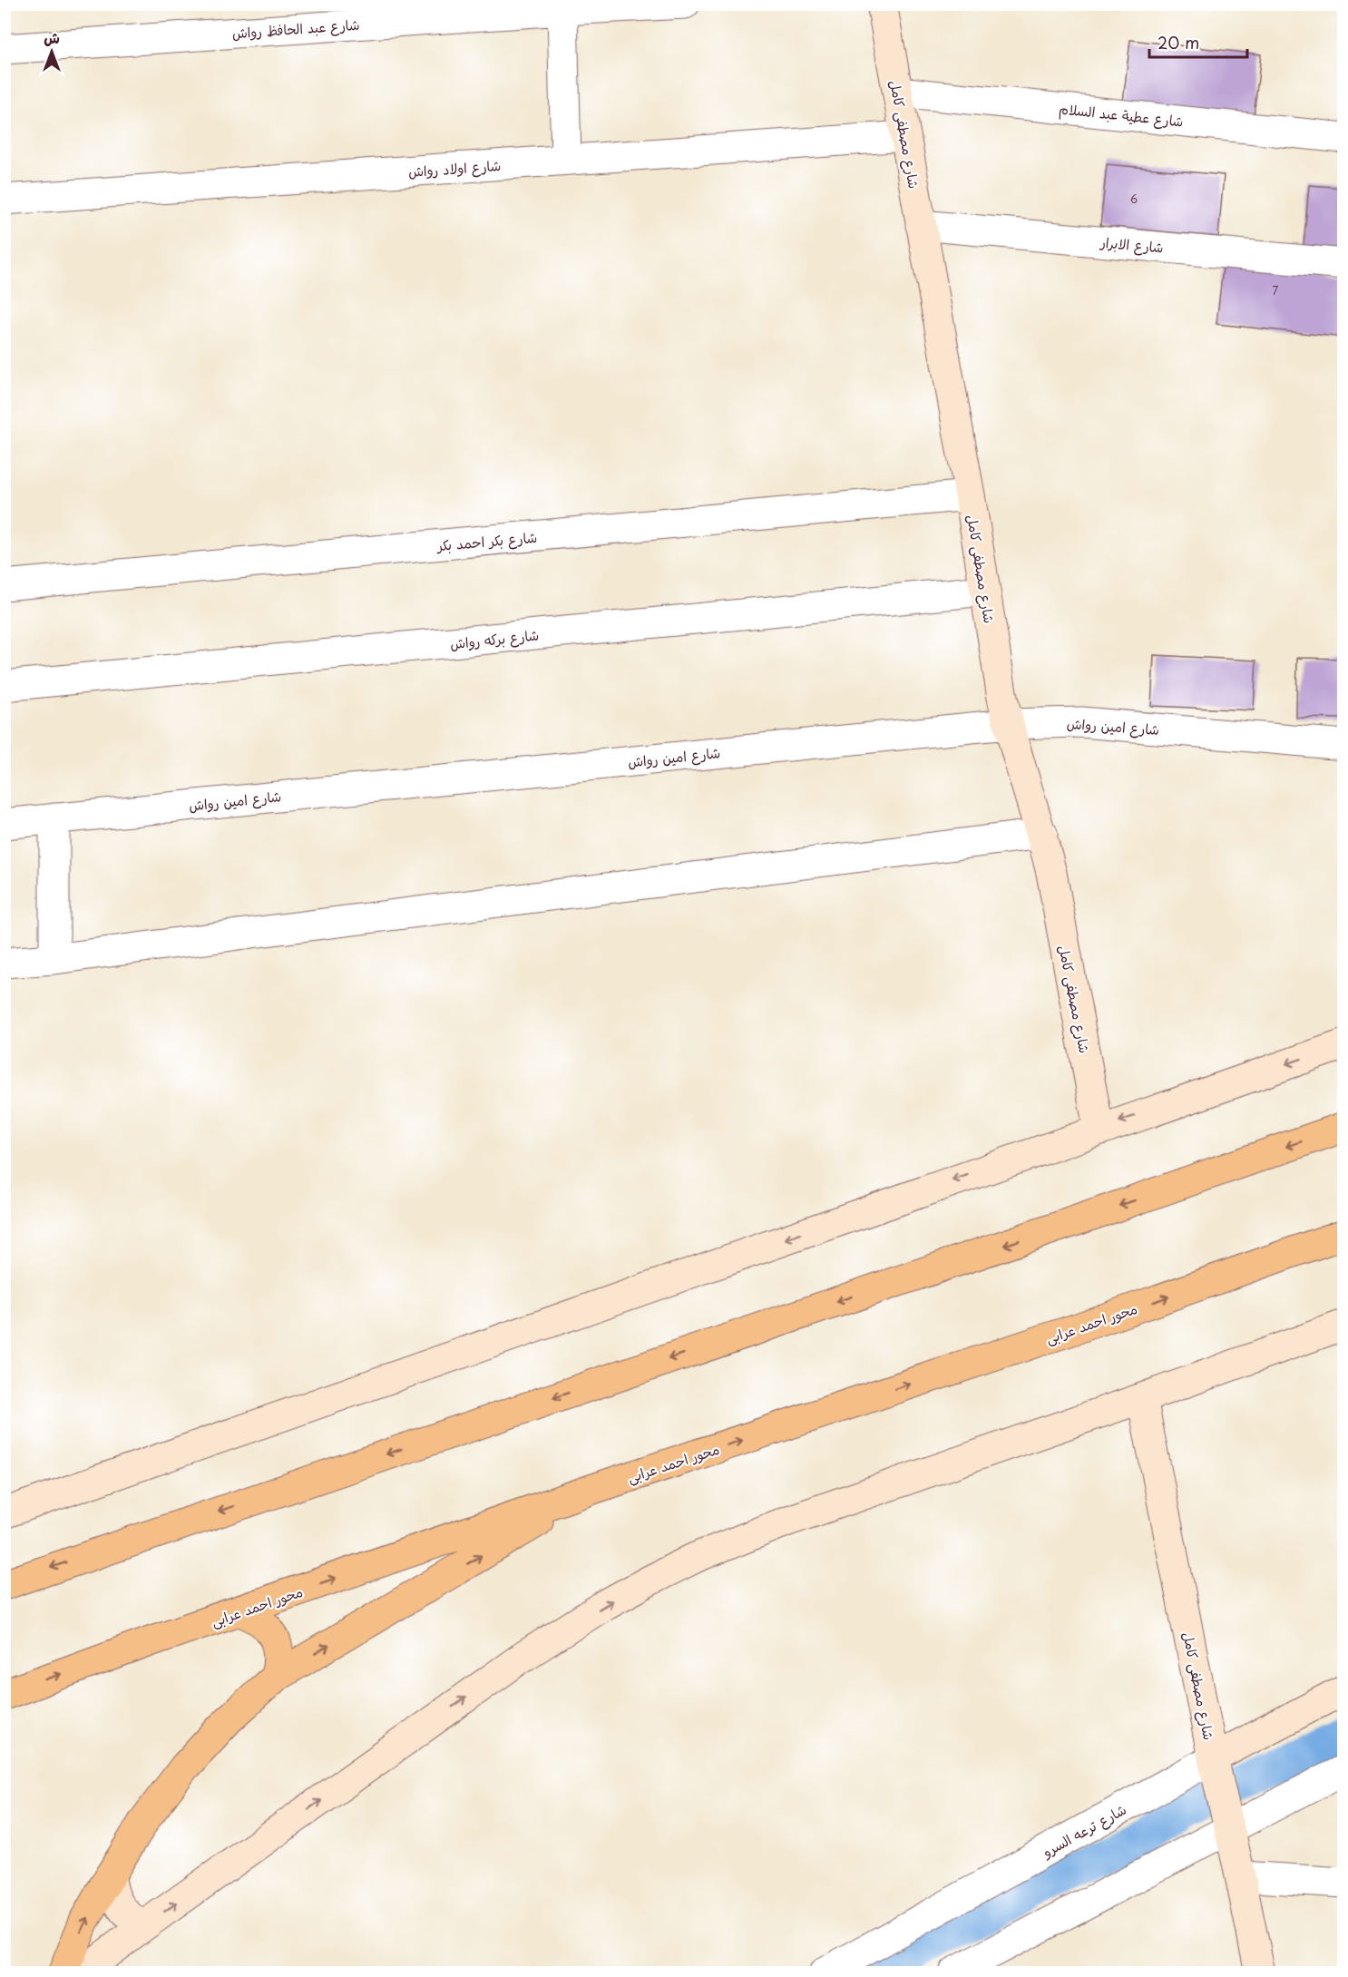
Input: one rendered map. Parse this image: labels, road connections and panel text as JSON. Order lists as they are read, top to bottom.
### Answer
{
  "streets": {
    "highway": ["محور احمد عرابى"],
    "street": [
      "شارع عبد الحافظ رواش",
      "شارع عطية عبد السلام",
      "شارع مصطفى كامل",
      "شارع اولاد رواش",
      "شارع الابرار",
      "شارع بكر احمد بكر",
      "شارع بركه رواش",
      "شارع امين رواش",
      "شارع ترعه السرو"
    ]
  },
  "crossings": [
    ["شارع عطية عبد السلام", "شارع مصطفى كامل"],
    ["شارع مصطفى كامل", "شارع اولاد رواش"],
    ["شارع مصطفى كامل", "شارع الابرار"],
    ["شارع مصطفى كامل", "شارع بكر احمد بكر"],
    ["شارع مصطفى كامل", "شارع بركه رواش"],
    ["شارع مصطفى كامل", "شارع امين رواش"],
    ["شارع مصطفى كامل", "شارع ترعه السرو"]
  ],
  "house_numbers": ["6", "7"],
  "scale_bar": "20 m",
  "north": "top"
}
